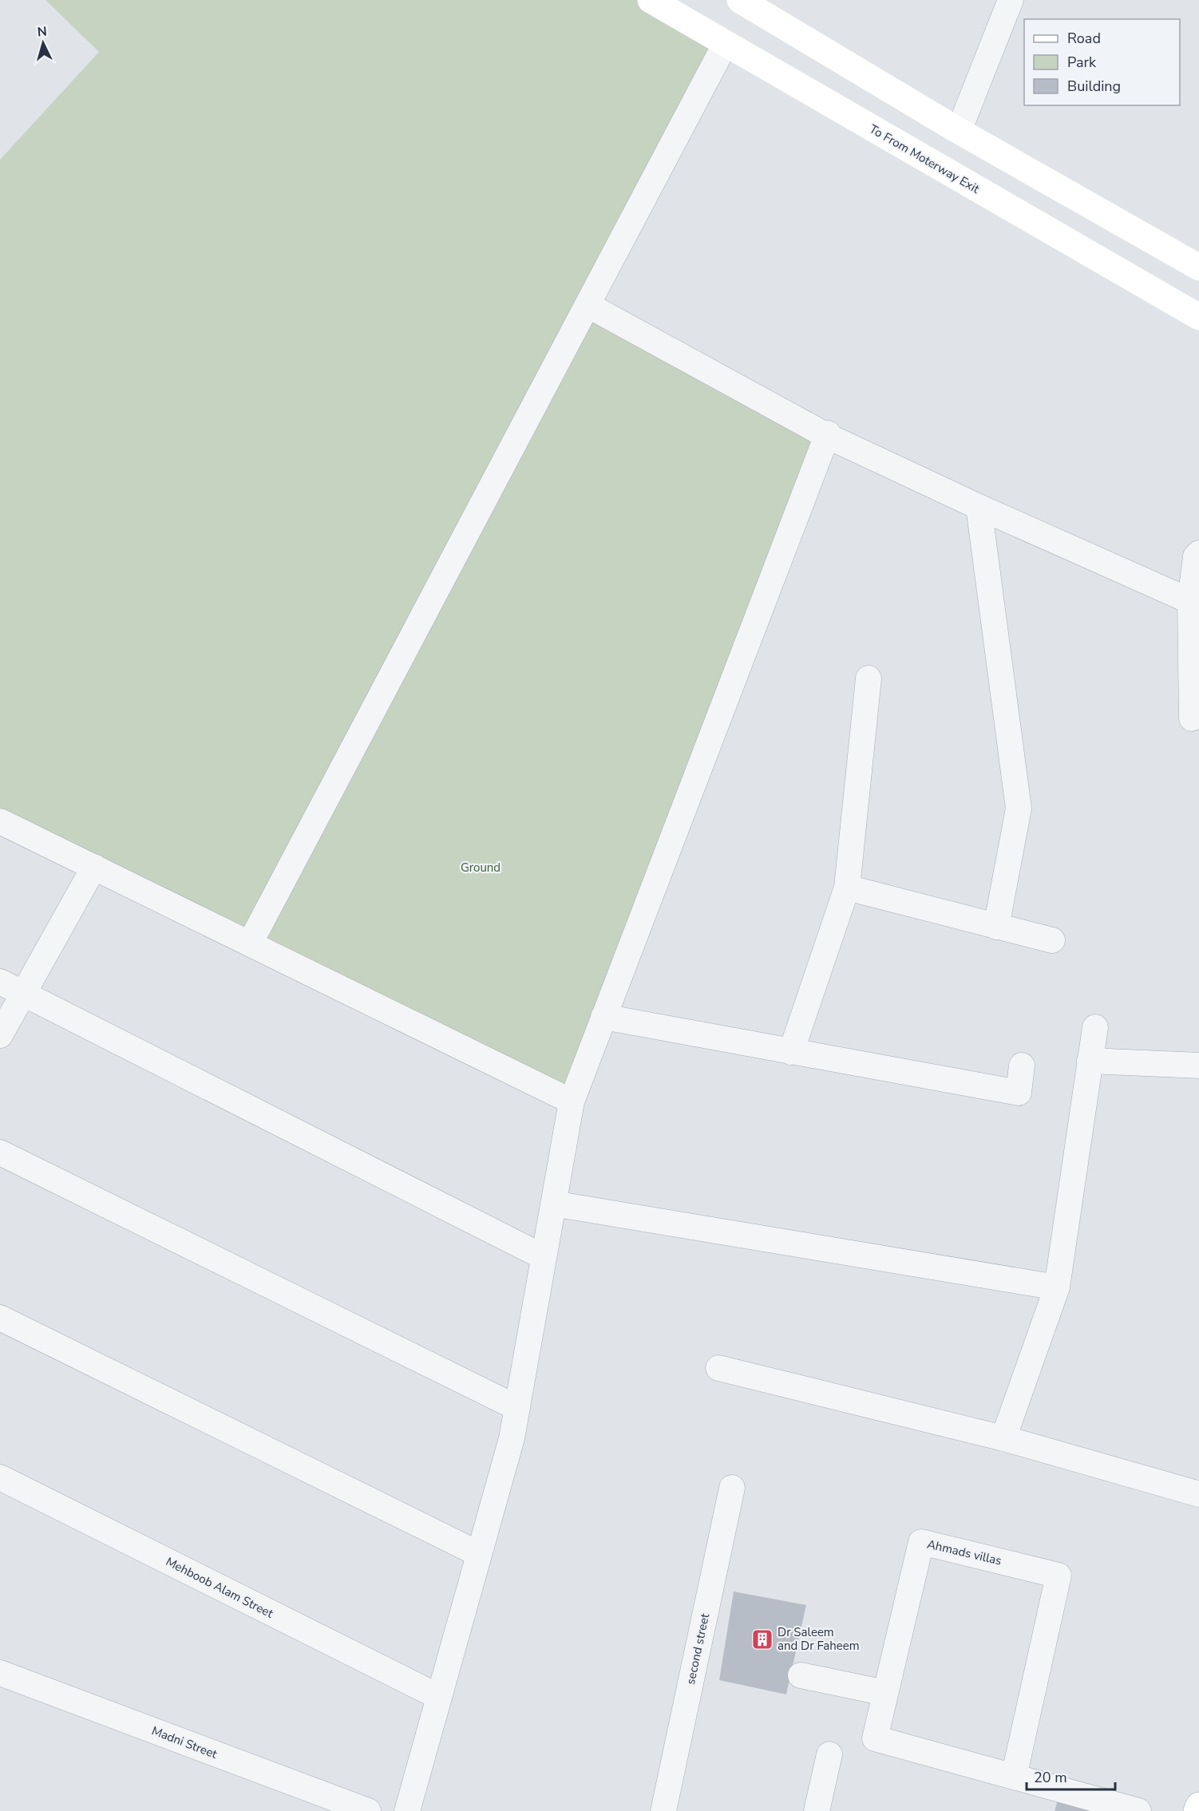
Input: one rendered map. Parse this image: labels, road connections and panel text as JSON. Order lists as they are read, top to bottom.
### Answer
{
  "streets": {
    "main road": ["To From Moterway Exit"],
    "street": [
      "Ahmads villas",
      "Mehboob Alam Street",
      "second street",
      "Madni Street"
    ]
  },
  "parks": ["Ground"],
  "places": {
    "building": ["Dr Saleem and Dr Faheem"]
  },
  "legend": ["Road", "Park", "Building"],
  "scale_bar": "20 m",
  "north": "top"
}
